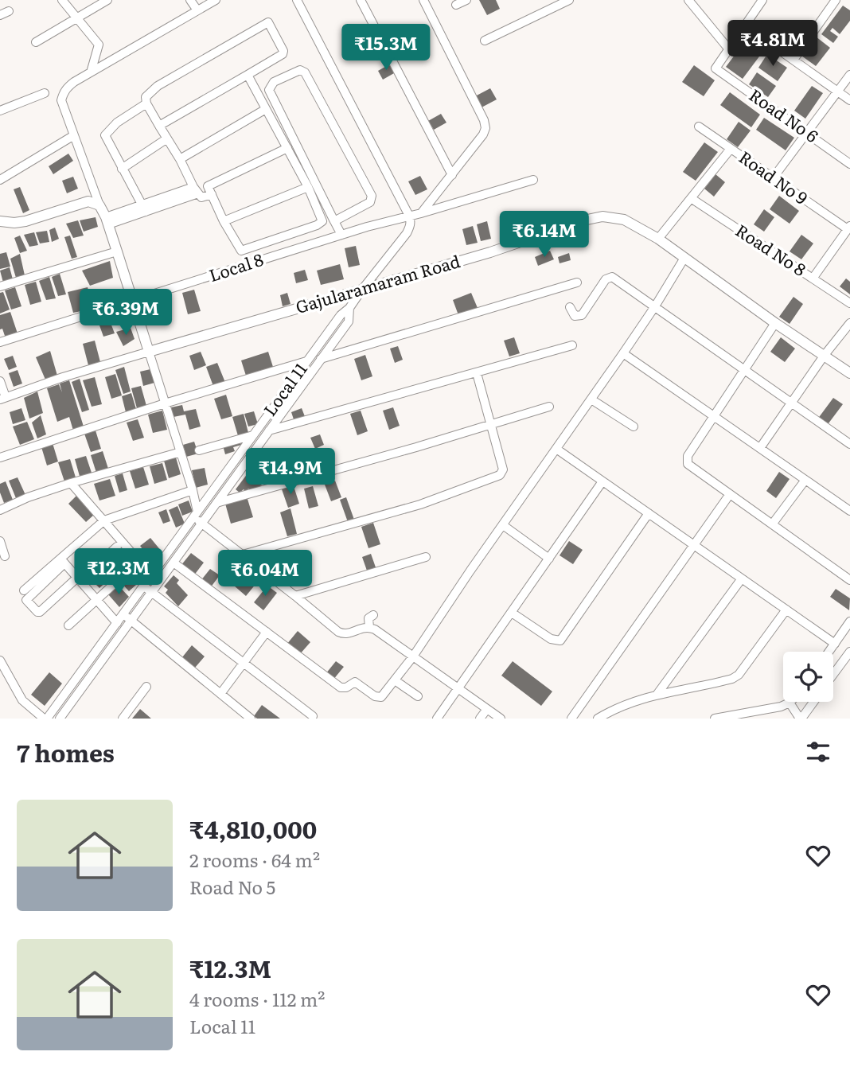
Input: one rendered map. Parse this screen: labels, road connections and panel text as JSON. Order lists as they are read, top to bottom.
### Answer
{
  "streets": {
    "main road": ["Gajularamaram Road"],
    "street": [
      "Road No 6",
      "Road No 9",
      "Road No 8",
      "Local 8",
      "Local 11"
    ]
  },
  "crossings": [
    ["Local 8", "Local 11"],
    ["Gajularamaram Road", "Local 11"]
  ],
  "page": {
    "price": [
      "₹4.81M",
      "₹15.3M",
      "₹6.14M",
      "₹6.39M",
      "₹14.9M",
      "₹12.3M",
      "₹6.04M"
    ],
    "heading": "7 homes",
    "list": [
      {
        "name": "₹4,810,000",
        "note": "2 rooms · 64 m² · Road No 5"
      },
      {
        "name": "₹12.3M",
        "note": "4 rooms · 112 m² · Local 11"
      }
    ]
  }
}
